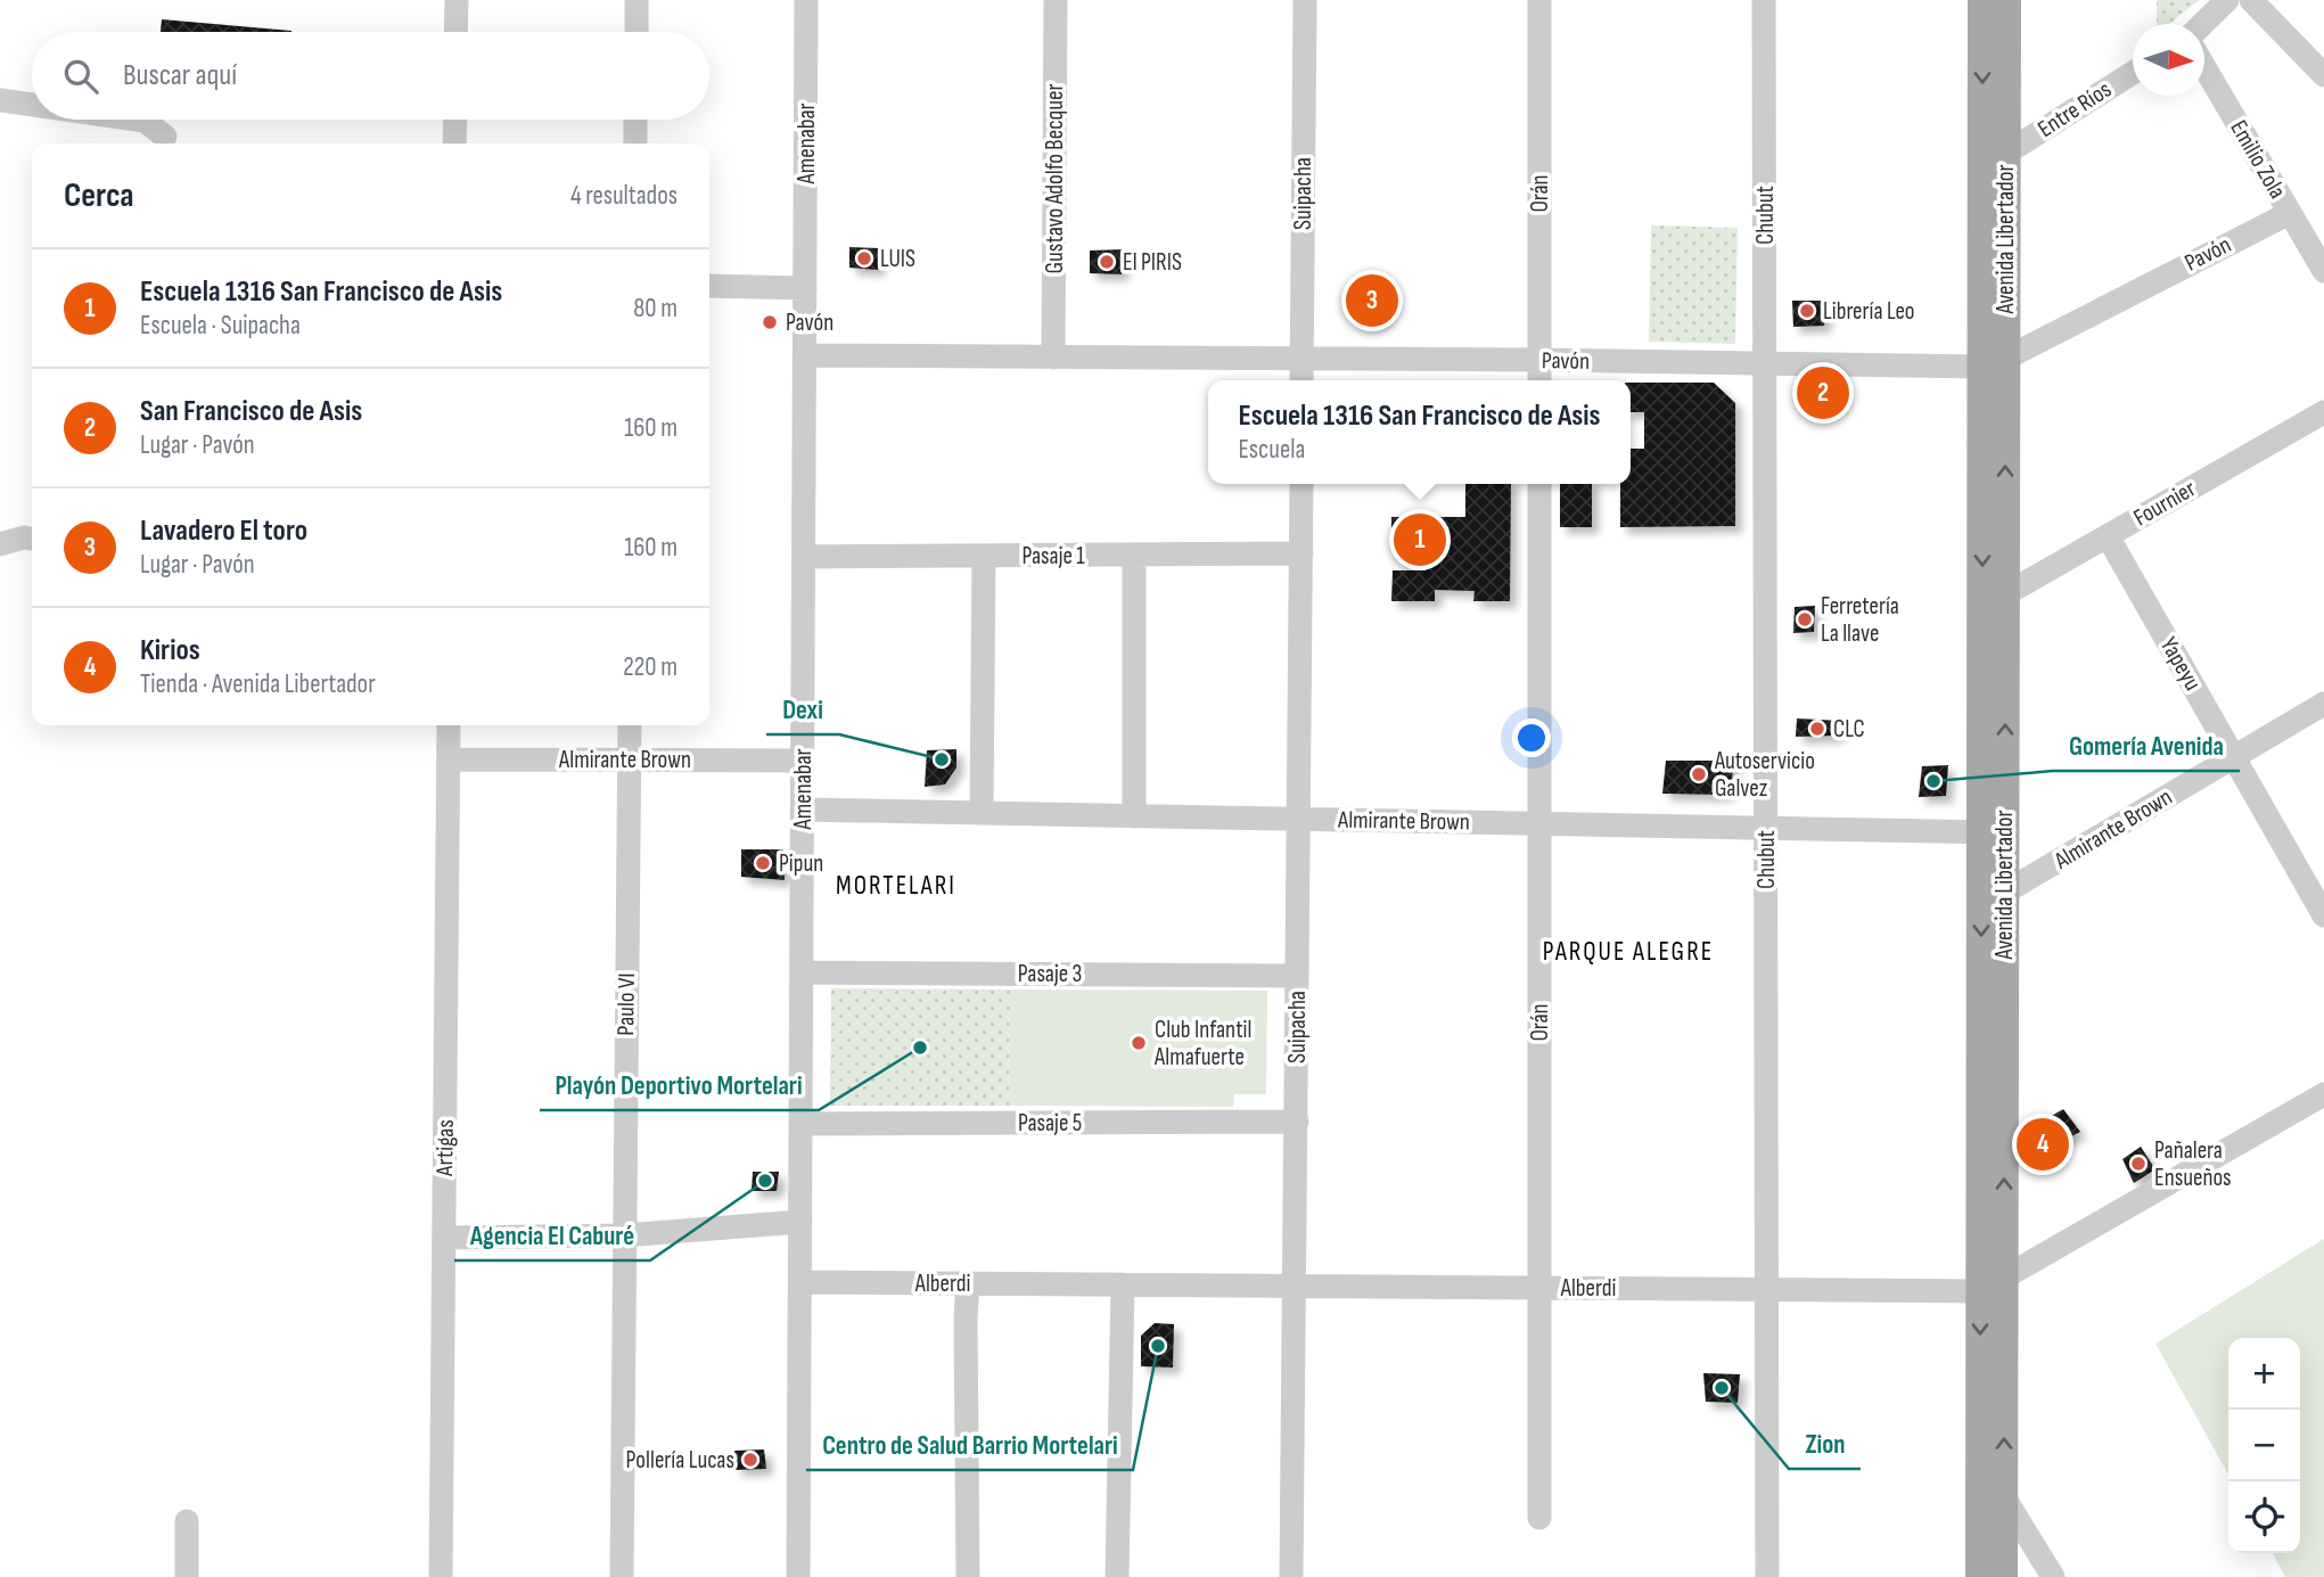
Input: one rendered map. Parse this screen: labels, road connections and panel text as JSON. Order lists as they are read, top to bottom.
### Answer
{
  "streets": {
    "main road": ["Avenida Libertador"],
    "street": [
      "Entre Ríos",
      "Amenabar",
      "Emilio Zola",
      "Gustavo Adolfo Becquer",
      "Suipacha",
      "Orán",
      "Chubut",
      "Pavón",
      "Fournier",
      "Pasaje 1",
      "Yapeyu",
      "Almirante Brown",
      "Pasaje 3",
      "Paulo VI",
      "Pasaje 5",
      "Artigas",
      "Alberdi"
    ]
  },
  "crossings": [
    ["Entre Ríos", "Avenida Libertador"],
    ["Amenabar", "Pavón"],
    ["Amenabar", "Pasaje 1"],
    ["Amenabar", "Almirante Brown"],
    ["Amenabar", "Pasaje 3"],
    ["Amenabar", "Pasaje 5"],
    ["Amenabar", "Alberdi"],
    ["Emilio Zola", "Pavón"],
    ["Gustavo Adolfo Becquer", "Pavón"],
    ["Suipacha", "Pavón"],
    ["Suipacha", "Pasaje 1"],
    ["Suipacha", "Almirante Brown"],
    ["Suipacha", "Pasaje 3"],
    ["Suipacha", "Pasaje 5"],
    ["Suipacha", "Alberdi"],
    ["Orán", "Pavón"],
    ["Orán", "Almirante Brown"],
    ["Orán", "Alberdi"],
    ["Chubut", "Pavón"],
    ["Chubut", "Almirante Brown"],
    ["Chubut", "Alberdi"],
    ["Avenida Libertador", "Pavón"],
    ["Avenida Libertador", "Fournier"],
    ["Avenida Libertador", "Almirante Brown"],
    ["Avenida Libertador", "Alberdi"],
    ["Fournier", "Yapeyu"],
    ["Yapeyu", "Almirante Brown"],
    ["Almirante Brown", "Paulo VI"],
    ["Almirante Brown", "Artigas"]
  ],
  "districts": ["MORTELARI", "PARQUE ALEGRE"],
  "places": [
    "LUIS",
    "El PIRIS",
    "Librería Leo",
    "Pavón",
    "Ferretería La llave",
    "CLC",
    "Dexi",
    "Autoservicio Galvez",
    "Gomería Avenida",
    "Pipun",
    "Club Infantil Almafuerte",
    "Playón Deportivo Mortelari",
    "Pañalera Ensueños",
    "Agencia El Caburé",
    "Centro de Salud Barrio Mortelari",
    "Zion",
    "Pollería Lucas"
  ],
  "north": "right",
  "page": {
    "search": "Buscar aquí",
    "heading": ["Cerca", "4 resultados"],
    "list": [
      {
        "mark": "1",
        "name": "Escuela 1316 San Francisco de Asis",
        "note": "Escuela · Suipacha",
        "value": "80 m"
      },
      {
        "mark": "2",
        "name": "San Francisco de Asis",
        "note": "Lugar · Pavón",
        "value": "160 m"
      },
      {
        "mark": "3",
        "name": "Lavadero El toro",
        "note": "Lugar · Pavón",
        "value": "160 m"
      },
      {
        "mark": "4",
        "name": "Kirios",
        "note": "Tienda · Avenida Libertador",
        "value": "220 m"
      }
    ],
    "pins": [
      "3",
      "2",
      "1",
      "4"
    ],
    "popup": ["Escuela 1316 San Francisco de Asis", "Escuela"],
    "map_buttons": ["+", "−"]
  }
}
